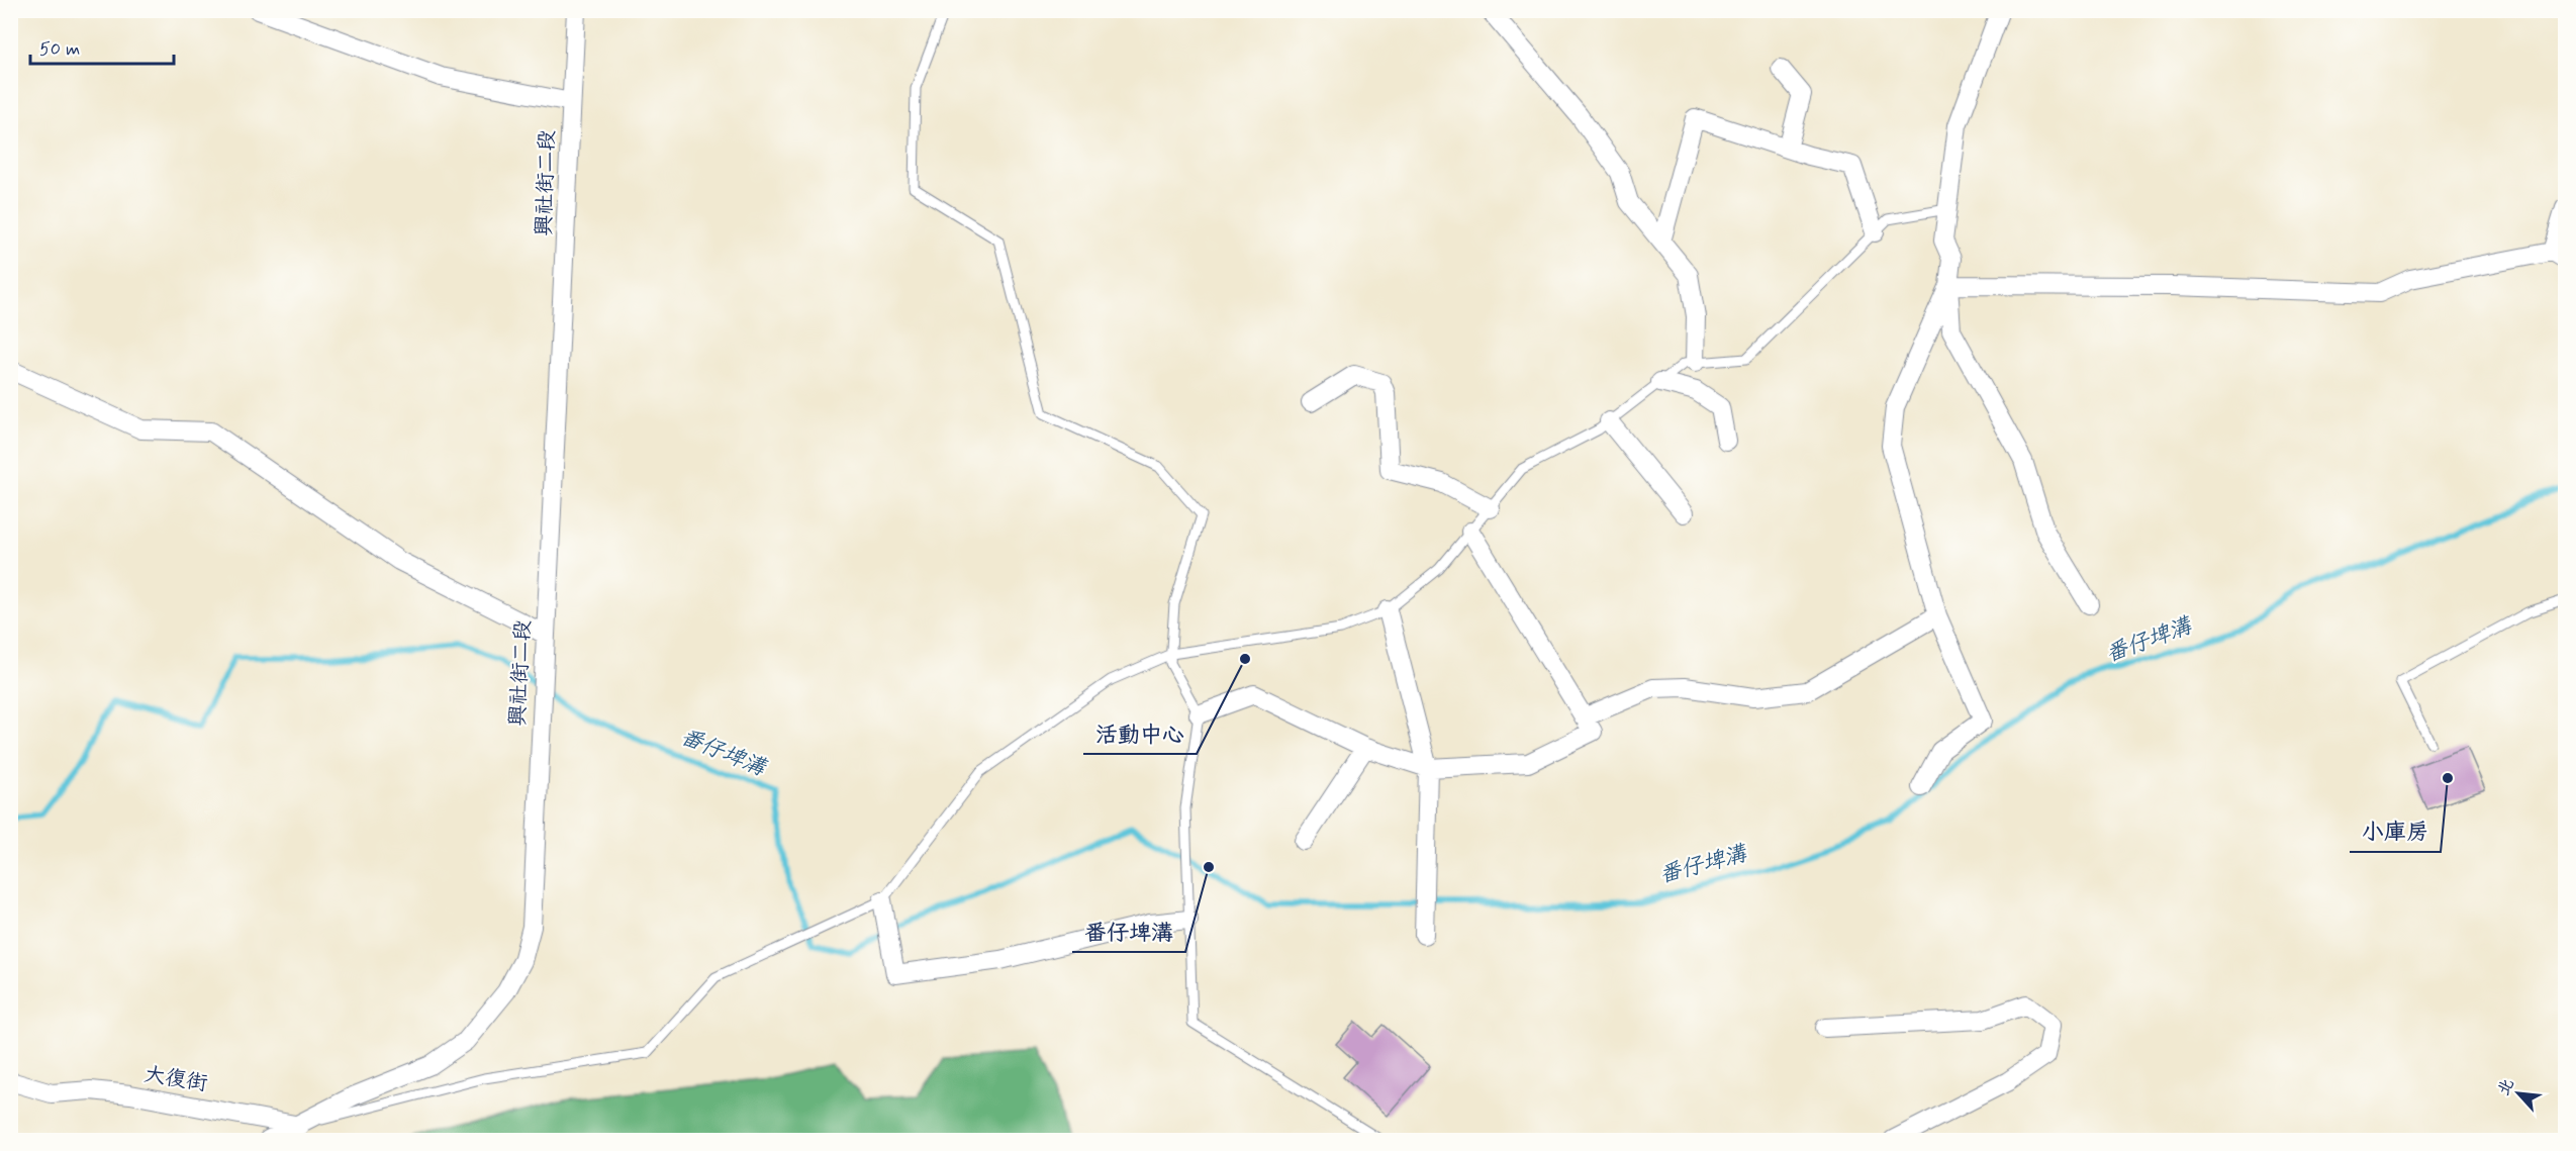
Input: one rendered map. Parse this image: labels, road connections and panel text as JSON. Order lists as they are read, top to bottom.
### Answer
{
  "streets": {
    "street": ["興社街二段", "大復街"]
  },
  "crossings": [
    ["興社街二段", "大復街"]
  ],
  "water": ["番仔埤溝"],
  "places": ["活動中心", "小庫房", "番仔埤溝"],
  "scale_bar": "50 m",
  "north": "top left"
}
